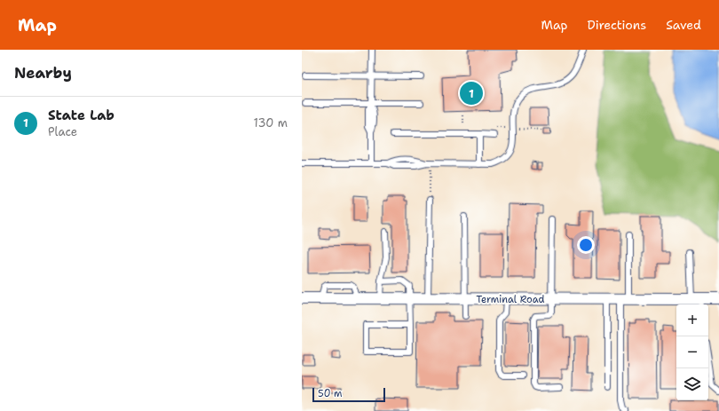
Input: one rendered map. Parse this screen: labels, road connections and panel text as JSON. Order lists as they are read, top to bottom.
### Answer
{
  "streets": {
    "street": ["Terminal Road"]
  },
  "scale_bar": "50 m",
  "page": {
    "header": "Map",
    "nav": ["Map", "Directions", "Saved"],
    "heading": "Nearby",
    "pins": "1",
    "list": [
      {
        "mark": "1",
        "name": "State Lab",
        "note": "Place",
        "value": "130 m"
      }
    ],
    "map_buttons": ["+", "−"],
    "scale": "50 m"
  }
}
